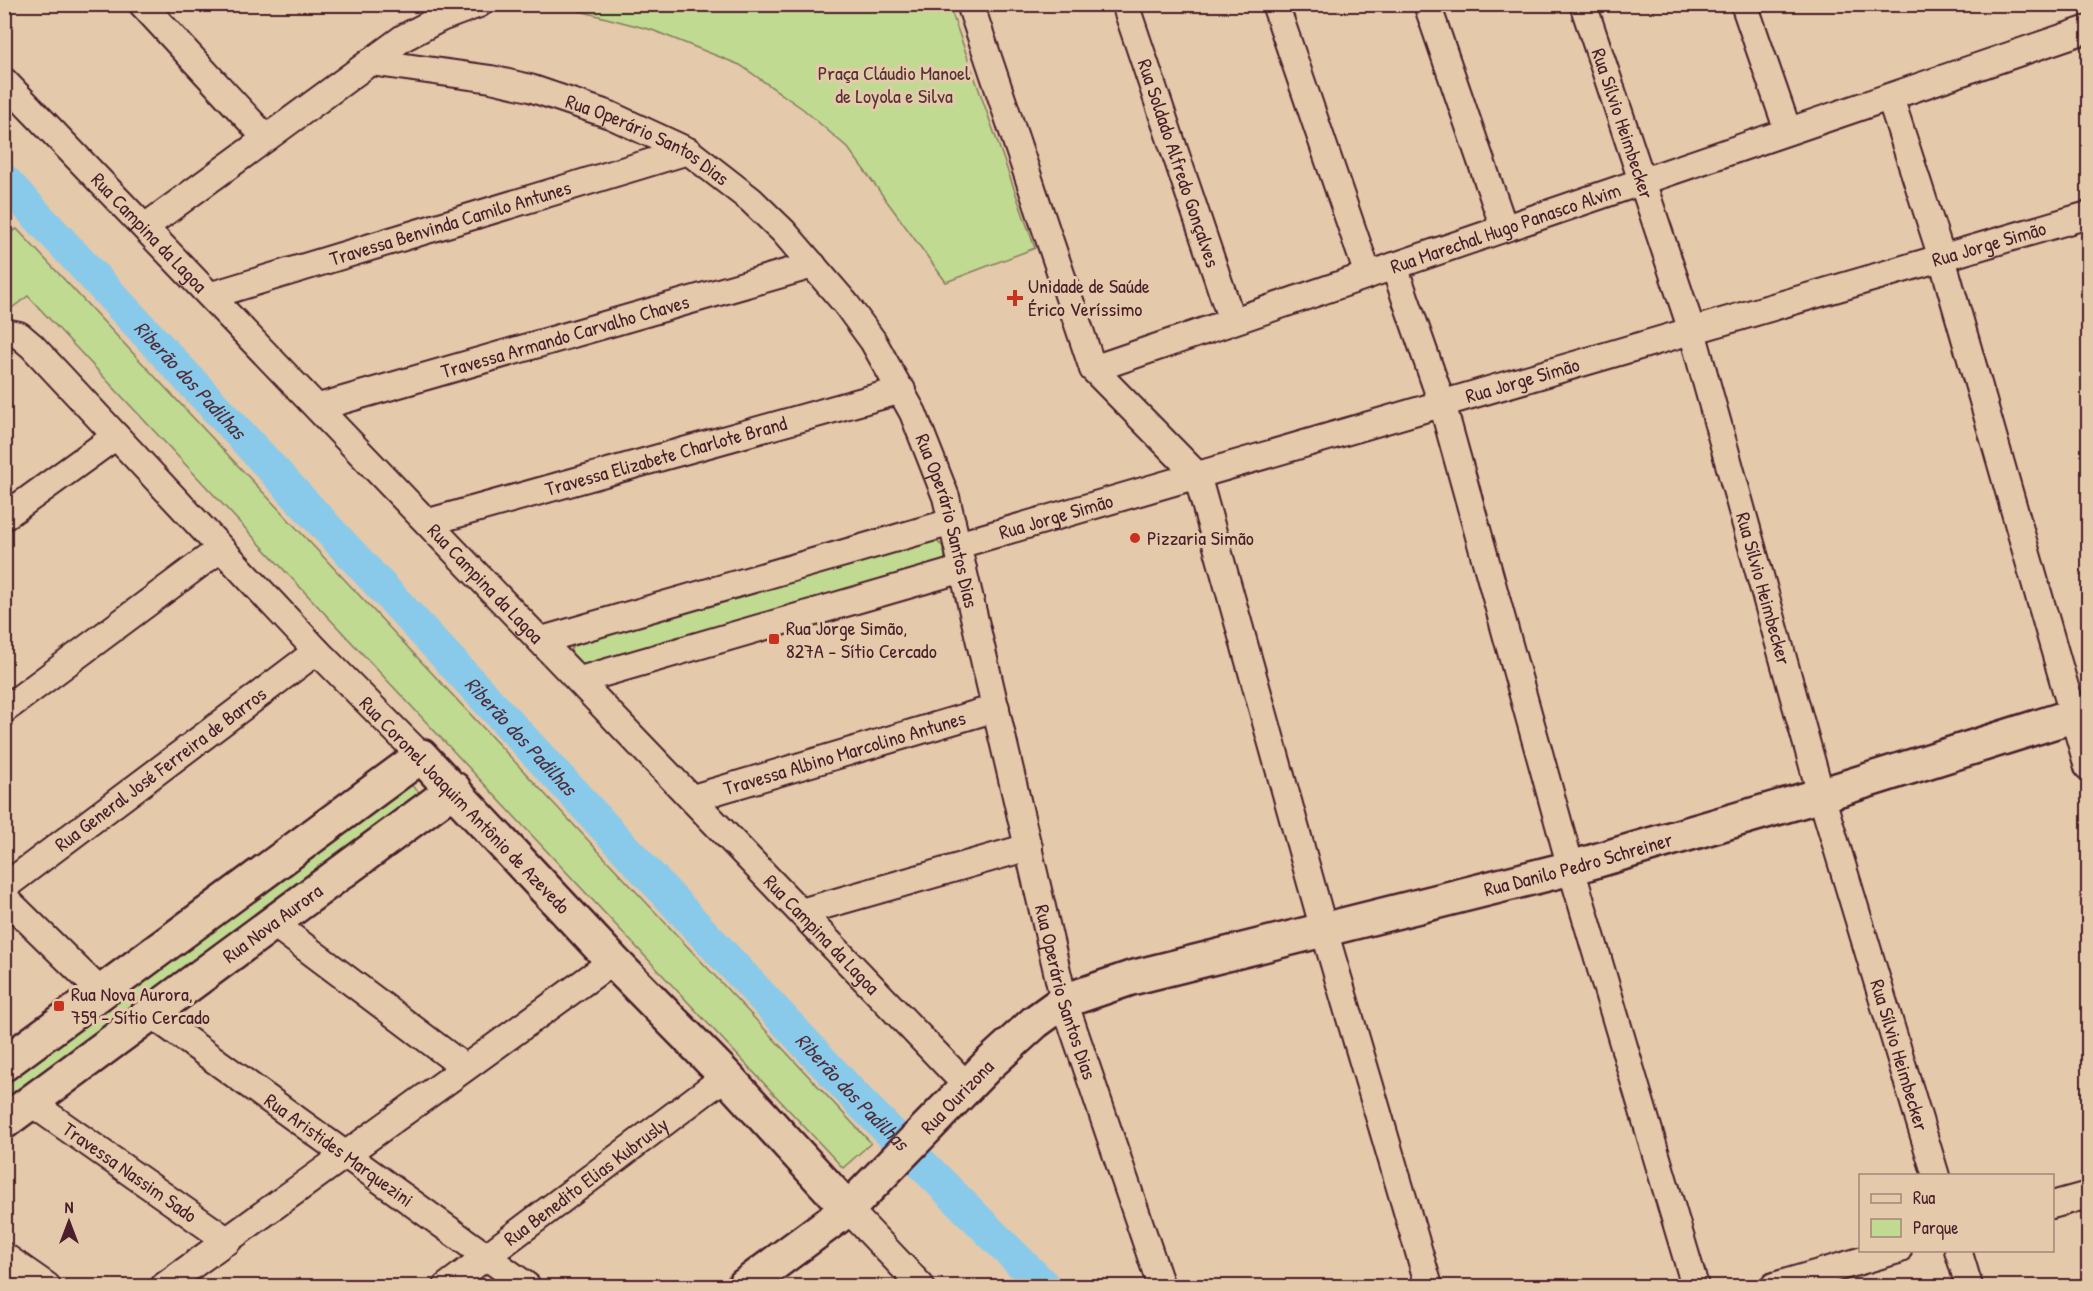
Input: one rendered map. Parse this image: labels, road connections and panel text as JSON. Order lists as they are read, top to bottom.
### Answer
{
  "streets": {
    "main road": [
      "Rua Coronel Joaquim Antônio de Azevedo",
      "Rua Danilo Pedro Schreiner",
      "Rua Nova Aurora",
      "Rua Ourizona"
    ],
    "street": [
      "Rua Sílvio Heimbecker",
      "Rua Operário Santos Dias",
      "Rua Soldado Alfredo Gonçalves",
      "Travessa Benvinda Camilo Antunes",
      "Rua Marechal Hugo Panasco Alvim",
      "Rua Campina da Lagoa",
      "Rua Jorge Simão",
      "Travessa Armando Carvalho Chaves",
      "Travessa Elizabete Charlote Brand",
      "Travessa Albino Marcolino Antunes",
      "Rua General José Ferreira de Barros",
      "Rua Aristides Marquezini",
      "Travessa Nassim Sado",
      "Rua Benedito Elias Kubrusly"
    ]
  },
  "crossings": [
    ["Rua Sílvio Heimbecker", "Rua Marechal Hugo Panasco Alvim"],
    ["Rua Sílvio Heimbecker", "Rua Jorge Simão"],
    ["Rua Sílvio Heimbecker", "Rua Danilo Pedro Schreiner"],
    ["Rua Operário Santos Dias", "Travessa Benvinda Camilo Antunes"],
    ["Rua Operário Santos Dias", "Rua Jorge Simão"],
    ["Rua Operário Santos Dias", "Travessa Armando Carvalho Chaves"],
    ["Rua Operário Santos Dias", "Travessa Elizabete Charlote Brand"],
    ["Rua Operário Santos Dias", "Travessa Albino Marcolino Antunes"],
    ["Rua Operário Santos Dias", "Rua Danilo Pedro Schreiner"],
    ["Rua Operário Santos Dias", "Rua Ourizona"],
    ["Rua Soldado Alfredo Gonçalves", "Rua Marechal Hugo Panasco Alvim"],
    ["Travessa Benvinda Camilo Antunes", "Rua Campina da Lagoa"],
    ["Rua Campina da Lagoa", "Rua Jorge Simão"],
    ["Rua Campina da Lagoa", "Travessa Armando Carvalho Chaves"],
    ["Rua Campina da Lagoa", "Travessa Elizabete Charlote Brand"],
    ["Rua Campina da Lagoa", "Travessa Albino Marcolino Antunes"],
    ["Rua Campina da Lagoa", "Rua Ourizona"],
    ["Rua General José Ferreira de Barros", "Rua Coronel Joaquim Antônio de Azevedo"],
    ["Rua Coronel Joaquim Antônio de Azevedo", "Rua Nova Aurora"],
    ["Rua Coronel Joaquim Antônio de Azevedo", "Rua Ourizona"],
    ["Rua Coronel Joaquim Antônio de Azevedo", "Rua Benedito Elias Kubrusly"],
    ["Rua Danilo Pedro Schreiner", "Rua Ourizona"],
    ["Rua Nova Aurora", "Rua Aristides Marquezini"],
    ["Rua Nova Aurora", "Travessa Nassim Sado"],
    ["Rua Aristides Marquezini", "Rua Benedito Elias Kubrusly"]
  ],
  "water": ["Riberão dos Padilhas"],
  "parks": ["Praça Cláudio Manoel de Loyola e Silva"],
  "places": {
    "health": ["Unidade de Saúde Érico Veríssimo"],
    "other": ["Pizzaria Simão"],
    "transit": ["Rua Jorge Simão, 827A - Sítio Cercado", "Rua Nova Aurora, 759 - Sítio Cercado"]
  },
  "legend": ["Rua", "Parque"],
  "north": "top"
}
